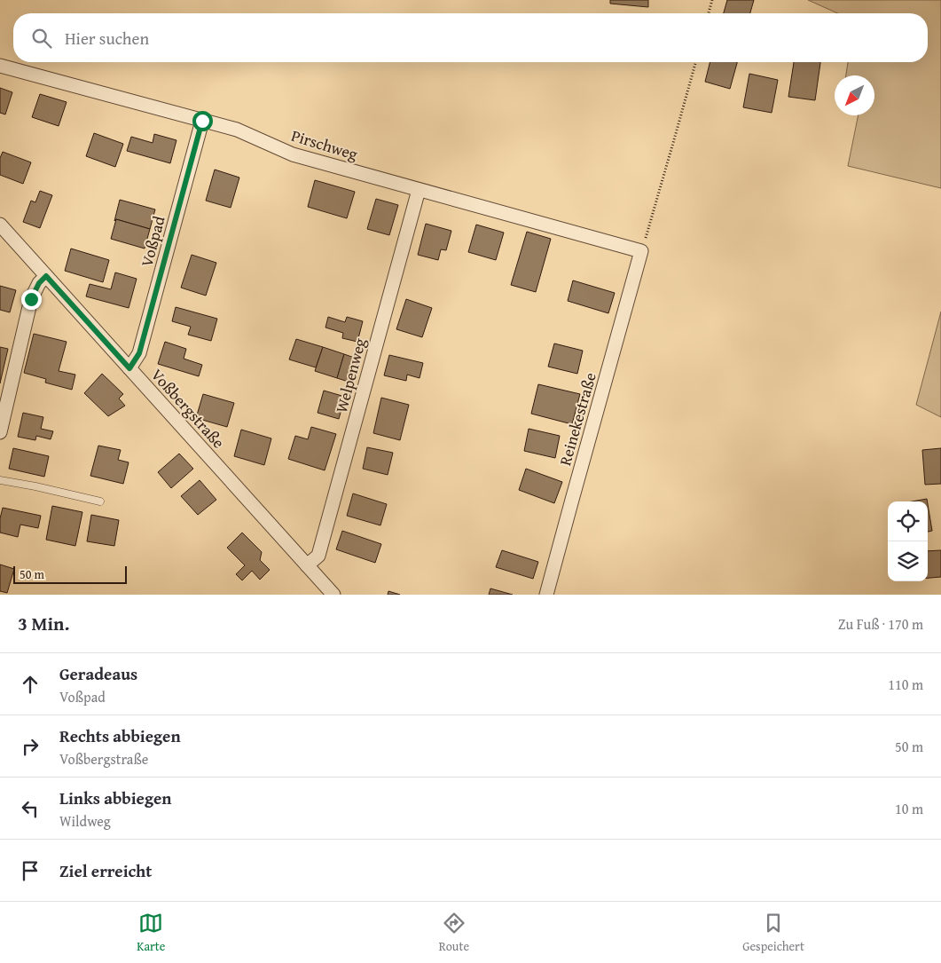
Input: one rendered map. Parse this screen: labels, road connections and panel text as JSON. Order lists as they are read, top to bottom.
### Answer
{
  "streets": {
    "street": [
      "Pirschweg",
      "Voßpad",
      "Welpenweg",
      "Voßbergstraße",
      "Reinekestraße"
    ]
  },
  "crossings": [
    ["Pirschweg", "Voßpad"],
    ["Pirschweg", "Welpenweg"],
    ["Pirschweg", "Reinekestraße"],
    ["Voßpad", "Voßbergstraße"],
    ["Welpenweg", "Voßbergstraße"]
  ],
  "scale_bar": "50 m",
  "north": "bottom left",
  "page": {
    "search": "Hier suchen",
    "scale": "50 m",
    "heading": ["3 Min.", "Zu Fuß · 170 m"],
    "list": [
      ["Geradeaus", "Voßpad", "110 m"],
      ["Rechts abbiegen", "Voßbergstraße", "50 m"],
      ["Links abbiegen", "Wildweg", "10 m"],
      "Ziel erreicht"
    ],
    "nav": ["Karte", "Route", "Gespeichert"]
  }
}
